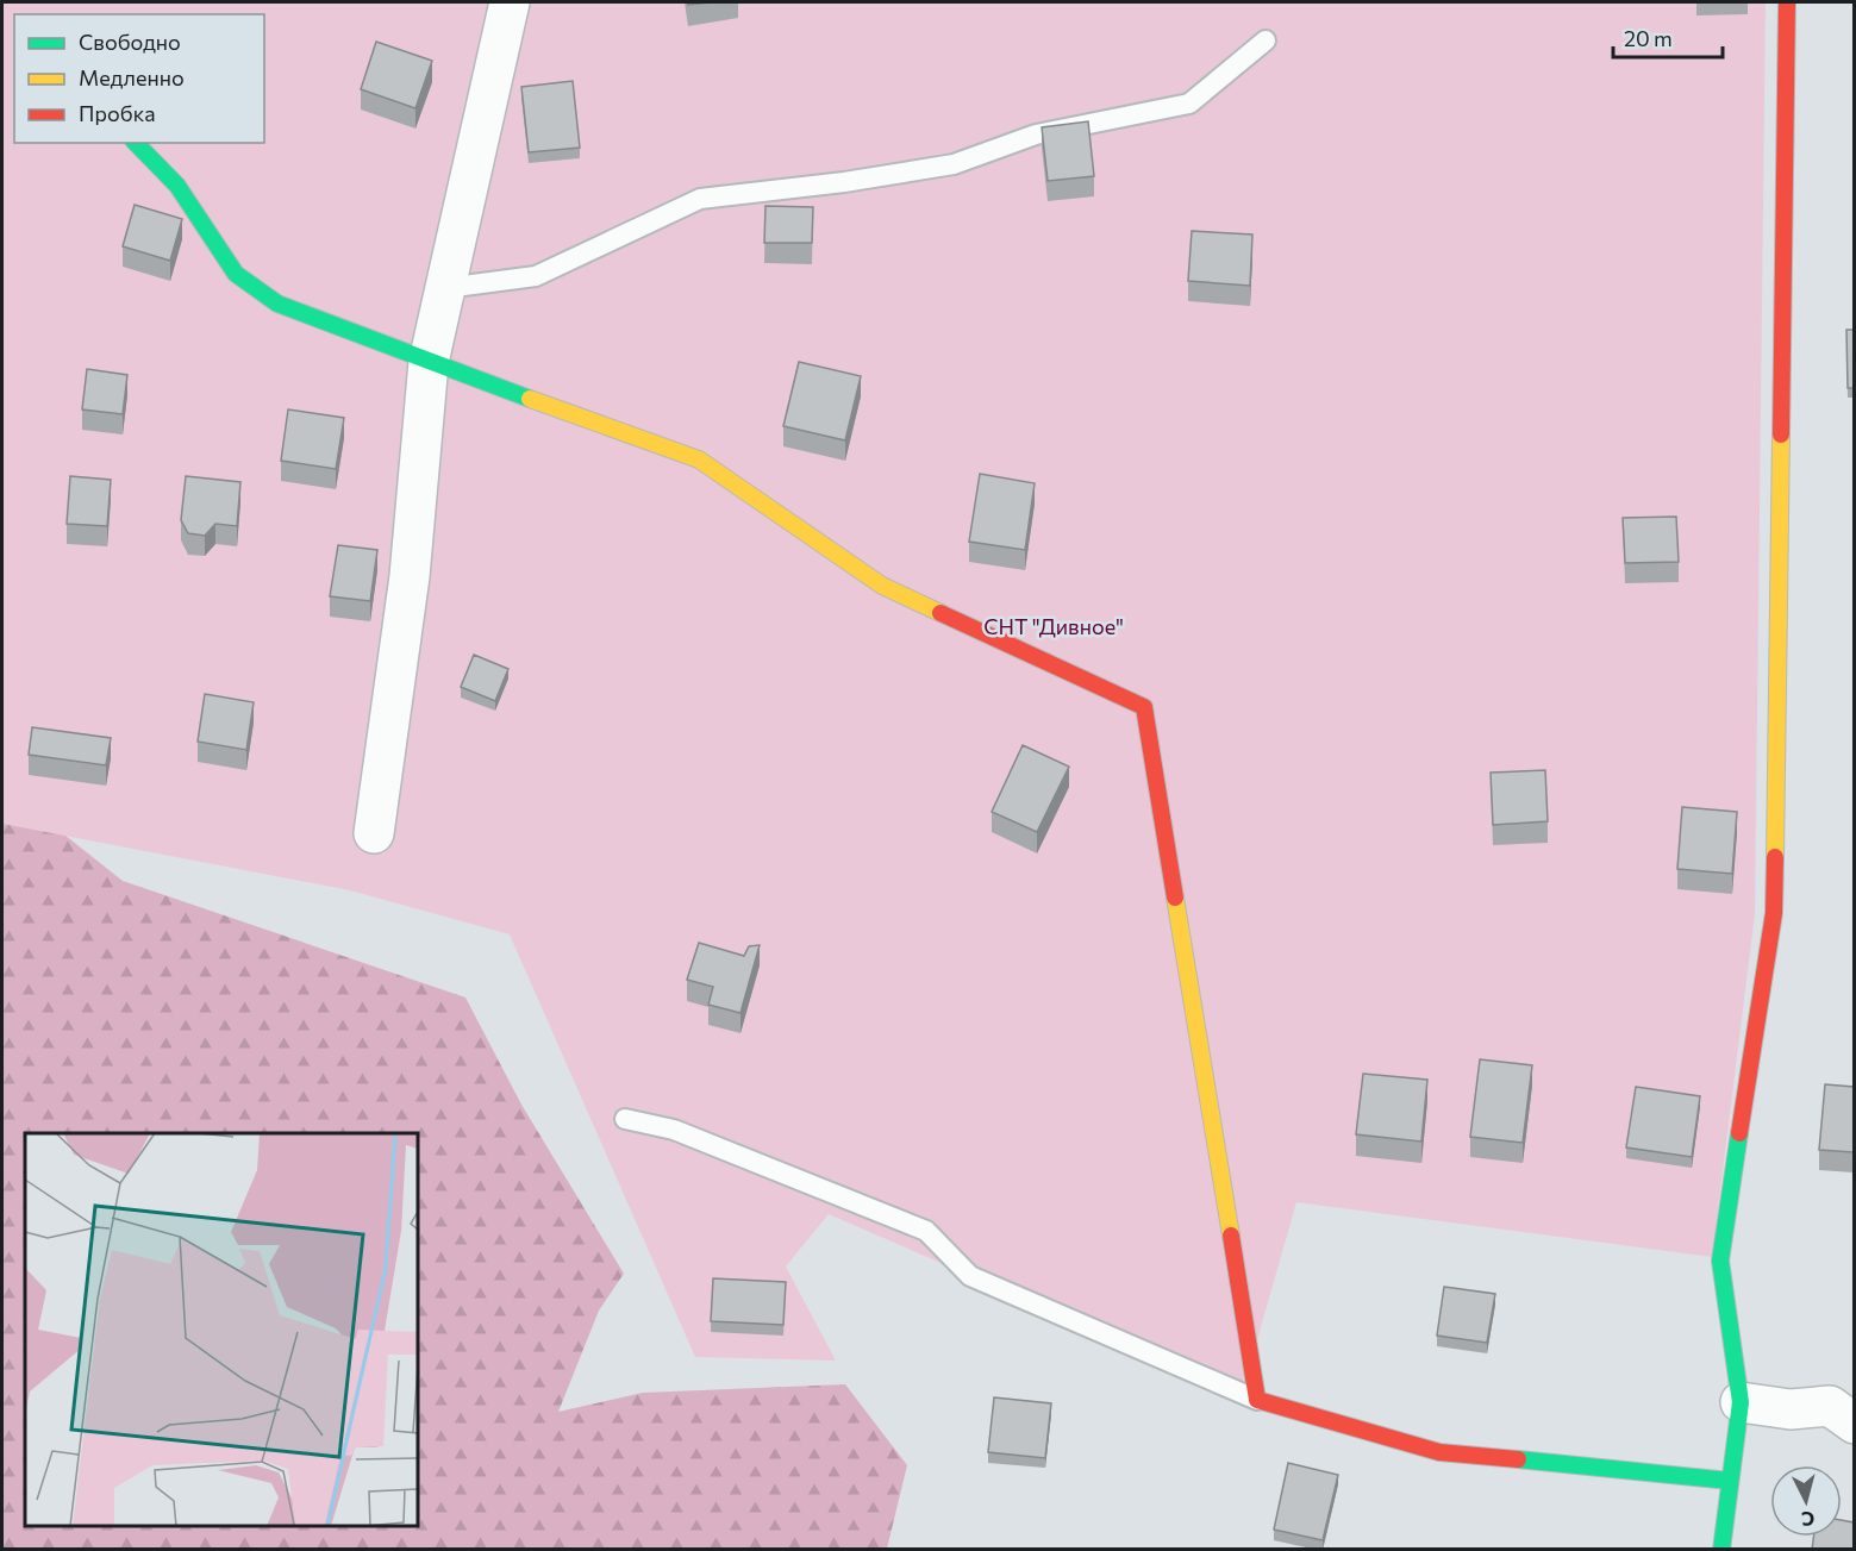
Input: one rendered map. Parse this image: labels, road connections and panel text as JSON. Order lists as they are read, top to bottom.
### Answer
{
  "parks": ["СНТ \"Дивное\""],
  "legend": ["Свободно", "Медленно", "Пробка"],
  "scale_bar": "20 m",
  "north": "bottom"
}
